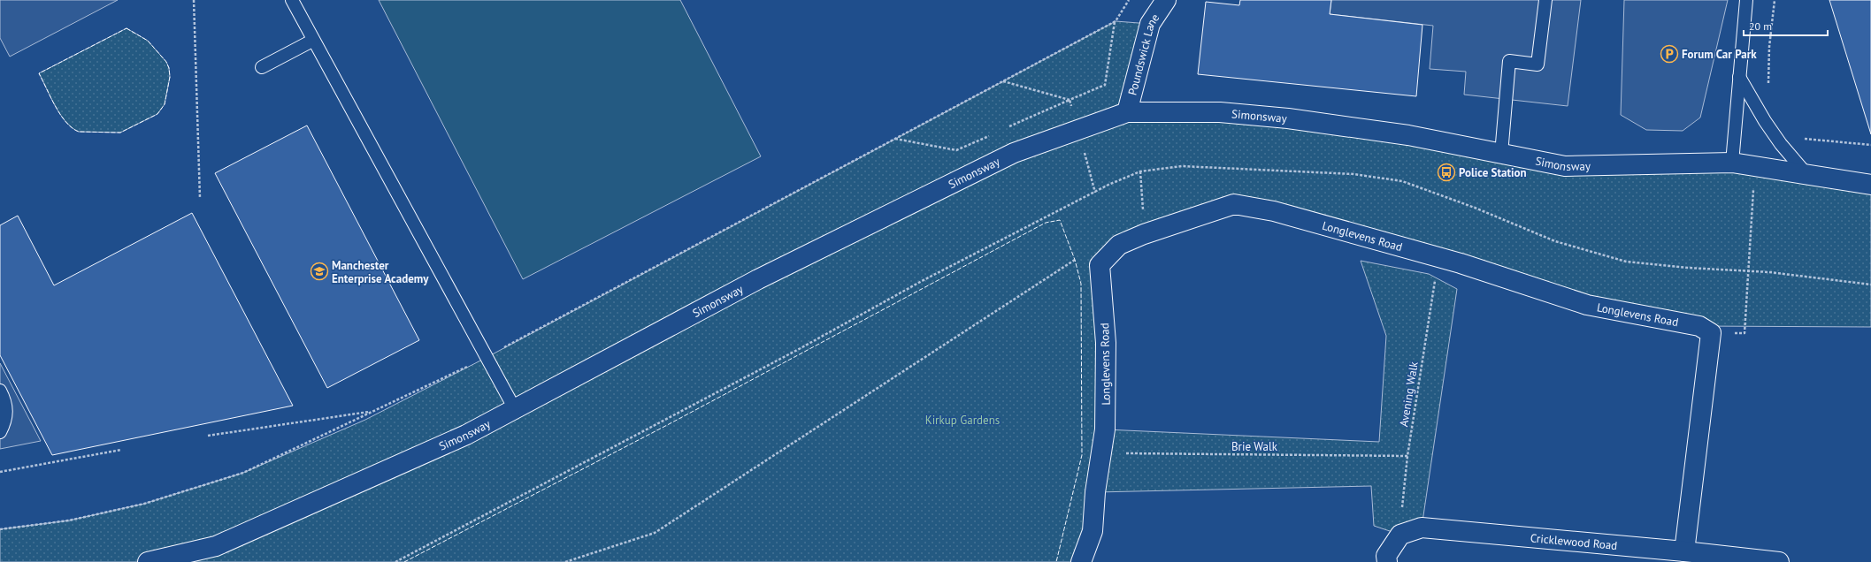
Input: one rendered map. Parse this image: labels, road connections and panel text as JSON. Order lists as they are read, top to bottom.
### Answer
{
  "streets": {
    "street": [
      "Poundswick Lane",
      "Simonsway",
      "Longlevens Road",
      "Cricklewood Road"
    ],
    "path": ["Avening Walk", "Brie Walk"]
  },
  "crossings": [
    ["Poundswick Lane", "Simonsway"],
    ["Longlevens Road", "Avening Walk"],
    ["Longlevens Road", "Brie Walk"],
    ["Avening Walk", "Brie Walk"],
    ["Avening Walk", "Cricklewood Road"]
  ],
  "parks": ["Kirkup Gardens"],
  "places": {
    "parking": ["Forum Car Park"],
    "bus stop": ["Police Station"],
    "school or university": ["Manchester Enterprise Academy"]
  },
  "scale_bar": "20 m"
}
